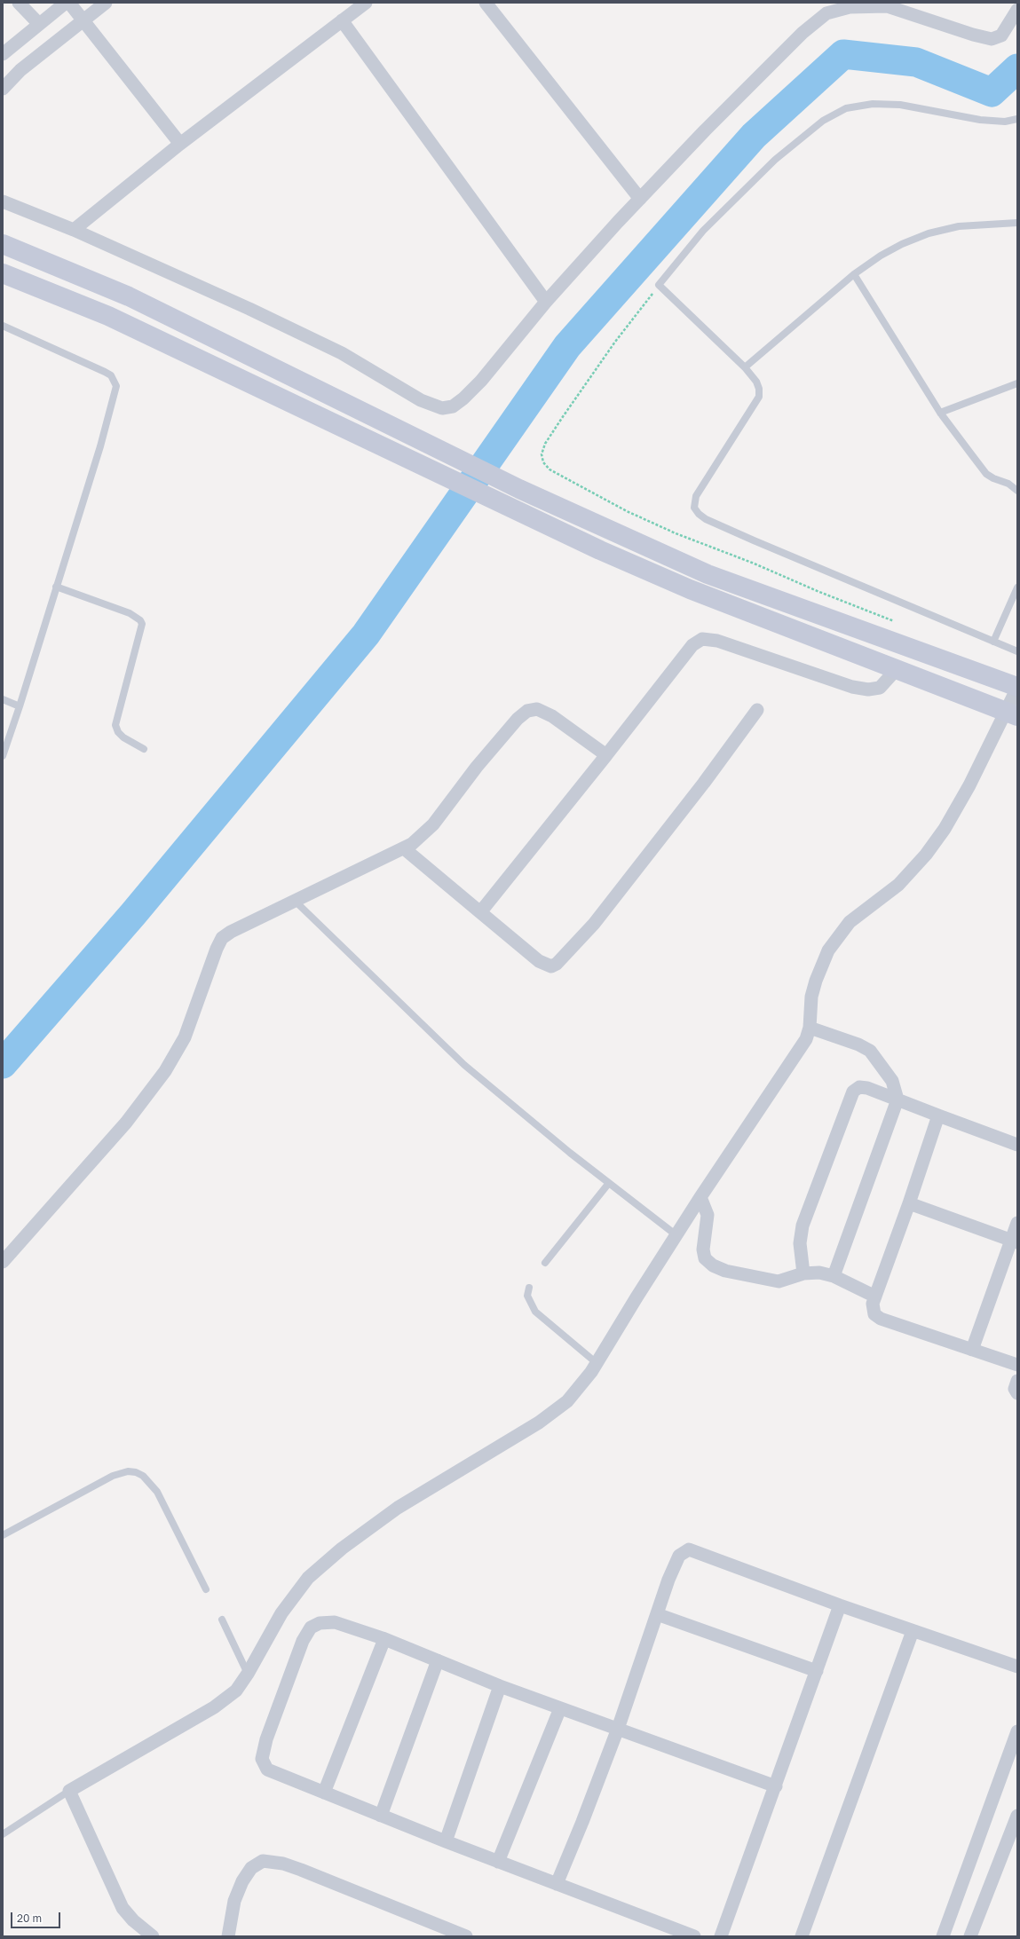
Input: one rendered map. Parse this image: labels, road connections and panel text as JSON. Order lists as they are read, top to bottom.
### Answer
{
  "scale_bar": "20 m"
}
